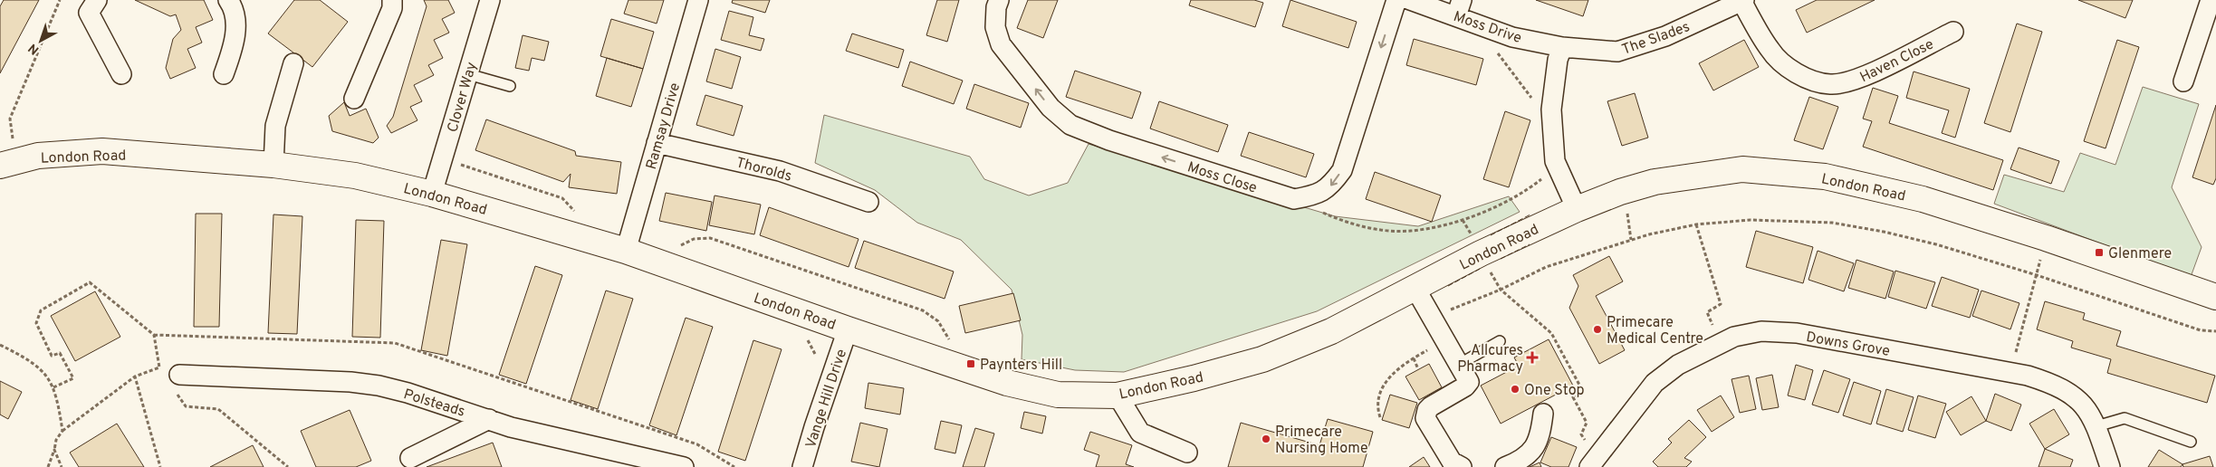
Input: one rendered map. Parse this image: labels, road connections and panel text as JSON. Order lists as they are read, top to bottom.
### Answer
{
  "streets": {
    "main road": ["London Road"],
    "street": [
      "Moss Drive",
      "The Slades",
      "Haven Close",
      "Clover Way",
      "Ramsay Drive",
      "Thorolds",
      "Moss Close",
      "Downs Grove",
      "Vange Hill Drive",
      "Polsteads"
    ]
  },
  "crossings": [
    ["Moss Drive", "The Slades"],
    ["The Slades", "Haven Close"],
    ["Clover Way", "London Road"],
    ["Ramsay Drive", "London Road"],
    ["Ramsay Drive", "Thorolds"],
    ["London Road", "Vange Hill Drive"]
  ],
  "one_way": ["Moss Close"],
  "places": {
    "transit": ["Glenmere", "Paynters Hill"],
    "other": ["Primecare Medical Centre", "One Stop", "Primecare Nursing Home"],
    "health": ["Allcures Pharmacy"]
  },
  "north": "bottom left"
}
